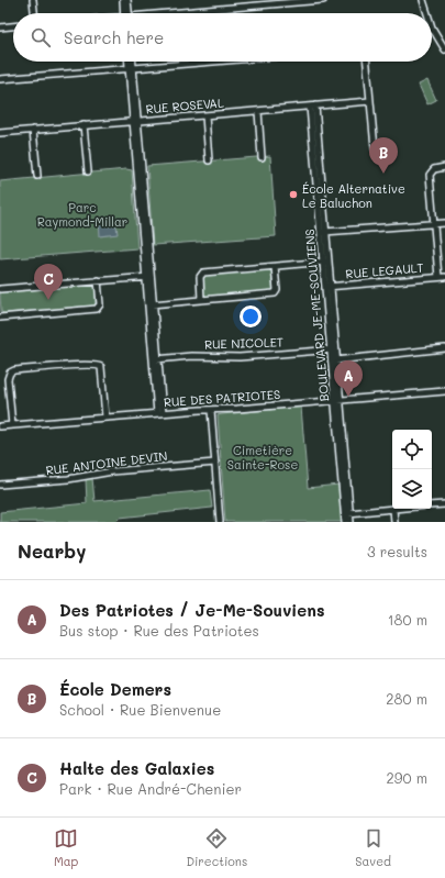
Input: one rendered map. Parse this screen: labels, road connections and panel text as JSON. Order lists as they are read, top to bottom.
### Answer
{
  "streets": {
    "street": [
      "RUE ROSEVAL",
      "RUE LEGAULT",
      "BOULEVARD JE-ME-SOUVIENS",
      "RUE NICOLET",
      "RUE DES PATRIOTES",
      "RUE ANTOINE DEVIN"
    ]
  },
  "crossings": [
    ["RUE ROSEVAL", "BOULEVARD JE-ME-SOUVIENS"],
    ["RUE LEGAULT", "BOULEVARD JE-ME-SOUVIENS"],
    ["BOULEVARD JE-ME-SOUVIENS", "RUE NICOLET"],
    ["BOULEVARD JE-ME-SOUVIENS", "RUE DES PATRIOTES"]
  ],
  "parks": ["Parc Raymond-Millar", "Cimetière Sainte-Rose"],
  "places": ["École Alternative Le Baluchon"],
  "page": {
    "search": "Search here",
    "pins": ["B", "C", "A"],
    "heading": ["Nearby", "3 results"],
    "list": [
      {
        "mark": "A",
        "name": "Des Patriotes / Je-Me-Souviens",
        "note": "Bus stop · Rue des Patriotes",
        "value": "180 m"
      },
      {
        "mark": "B",
        "name": "École Demers",
        "note": "School · Rue Bienvenue",
        "value": "280 m"
      },
      {
        "mark": "C",
        "name": "Halte des Galaxies",
        "note": "Park · Rue André-Chenier",
        "value": "290 m"
      }
    ],
    "nav": ["Map", "Directions", "Saved"]
  }
}
